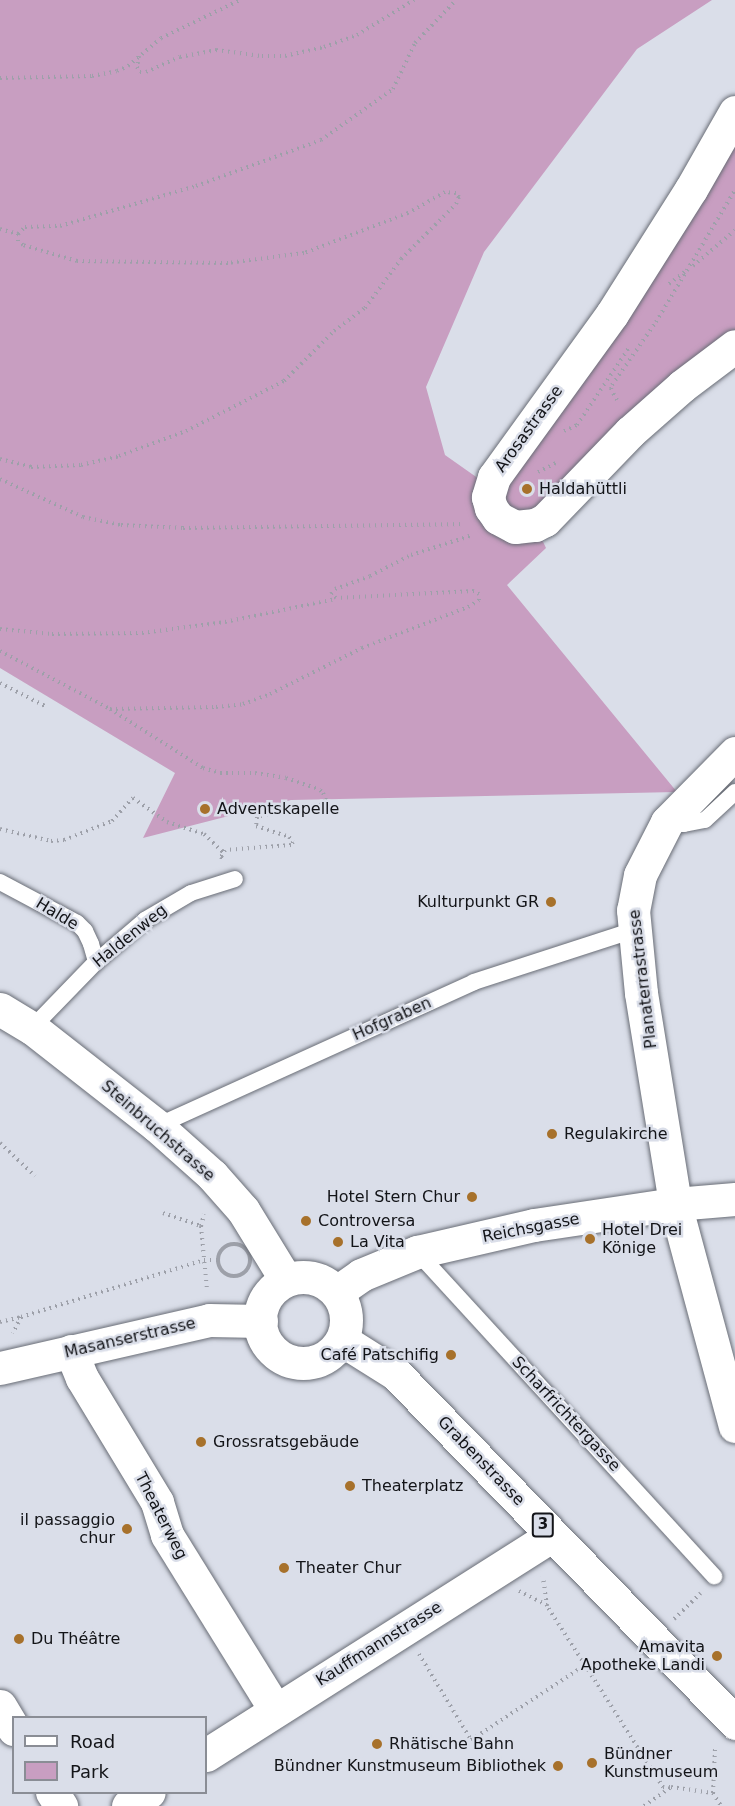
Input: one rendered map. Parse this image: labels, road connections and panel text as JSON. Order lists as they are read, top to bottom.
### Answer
{
  "streets": {
    "street": [
      "Arosastrasse",
      "Planaterrastrasse",
      "Steinbruchstrasse",
      "Reichsgasse",
      "Masanserstrasse",
      "Grabenstrasse",
      "Theaterweg",
      "3",
      "Kauffmannstrasse"
    ],
    "lane": [
      "Halde",
      "Haldenweg",
      "Hofgraben",
      "Scharfrichtergasse"
    ]
  },
  "crossings": [
    ["Halde", "Haldenweg"],
    ["Haldenweg", "Steinbruchstrasse"],
    ["Planaterrastrasse", "Hofgraben"],
    ["Planaterrastrasse", "Reichsgasse"],
    ["Hofgraben", "Steinbruchstrasse"],
    ["Steinbruchstrasse", "Reichsgasse"],
    ["Steinbruchstrasse", "Masanserstrasse"],
    ["Steinbruchstrasse", "Grabenstrasse"],
    ["Reichsgasse", "Masanserstrasse"],
    ["Reichsgasse", "Scharfrichtergasse"],
    ["Reichsgasse", "Grabenstrasse"],
    ["Masanserstrasse", "Grabenstrasse"],
    ["Masanserstrasse", "Theaterweg"],
    ["Grabenstrasse", "Kauffmannstrasse"],
    ["Theaterweg", "Kauffmannstrasse"]
  ],
  "places": [
    "Haldahüttli",
    "Adventskapelle",
    "Kulturpunkt GR",
    "Regulakirche",
    "Hotel Stern Chur",
    "Controversa",
    "Hotel Drei Könige",
    "La Vita",
    "Café Patschifig",
    "Grossratsgebäude",
    "Theaterplatz",
    "il passaggio chur",
    "Theater Chur",
    "Du Théâtre",
    "Amavita Apotheke Landi",
    "Rhätische Bahn",
    "Bündner Kunstmuseum",
    "Bündner Kunstmuseum Bibliothek"
  ],
  "legend": ["Road", "Park"]
}
